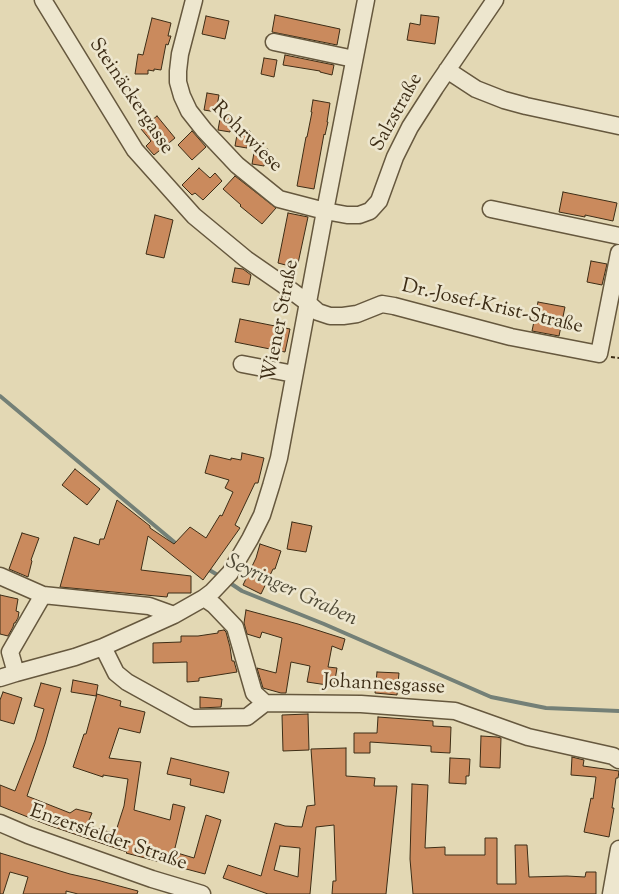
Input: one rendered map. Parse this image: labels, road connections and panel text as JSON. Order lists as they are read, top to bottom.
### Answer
{
  "streets": {
    "street": [
      "Steinäckergasse",
      "Salzstraße",
      "Rohrwiese",
      "Dr.-Josef-Krist-Straße",
      "Wiener Straße",
      "Johannesgasse",
      "Enzersfelder Straße"
    ]
  },
  "crossings": [
    ["Steinäckergasse", "Dr.-Josef-Krist-Straße"],
    ["Steinäckergasse", "Wiener Straße"],
    ["Salzstraße", "Rohrwiese"],
    ["Salzstraße", "Wiener Straße"],
    ["Rohrwiese", "Wiener Straße"],
    ["Dr.-Josef-Krist-Straße", "Wiener Straße"]
  ],
  "water": ["Seyringer Graben"]
}
